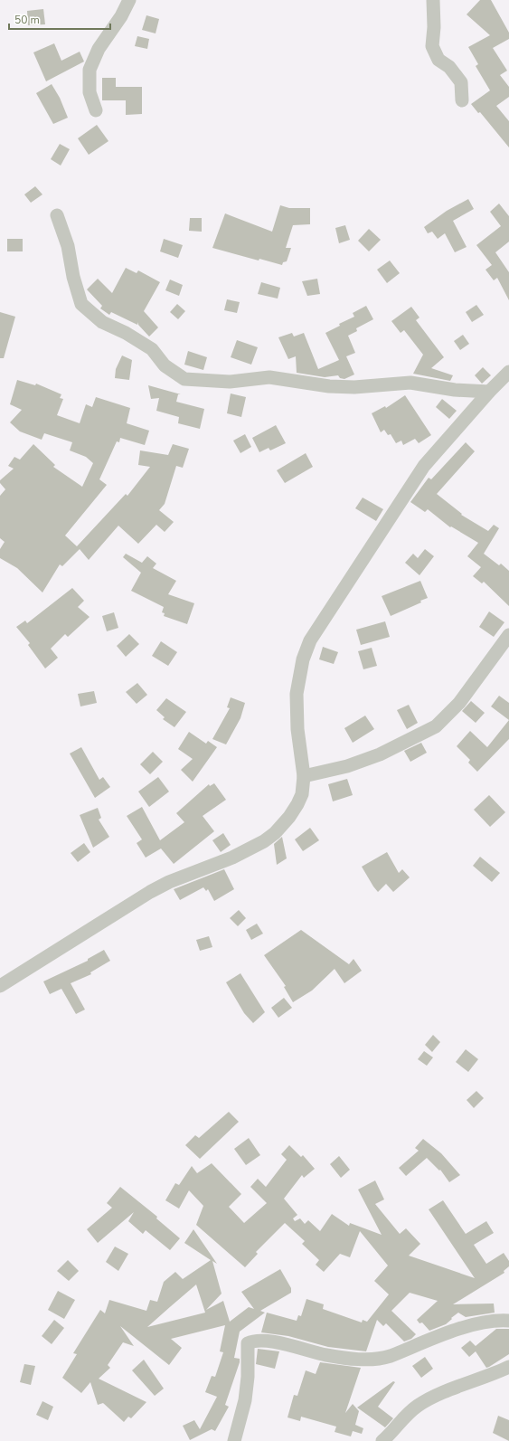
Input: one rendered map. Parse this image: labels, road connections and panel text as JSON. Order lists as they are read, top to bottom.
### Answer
{
  "scale_bar": "50 m"
}
